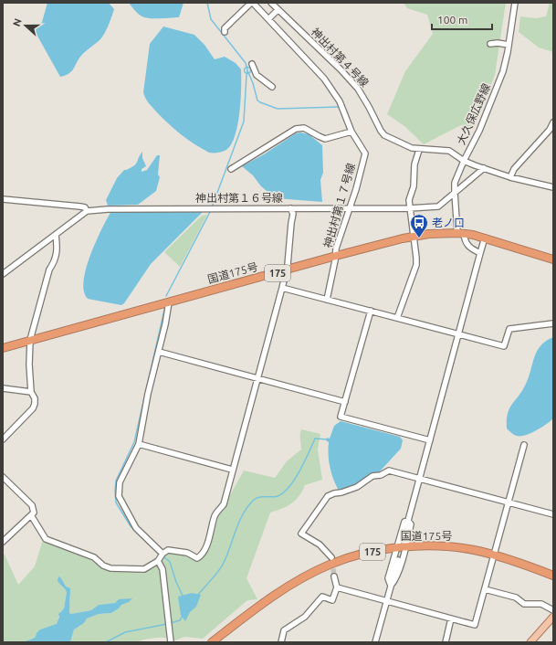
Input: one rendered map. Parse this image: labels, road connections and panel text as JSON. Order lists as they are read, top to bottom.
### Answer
{
  "streets": {
    "highway": ["国道175号", "175"],
    "street": [
      "神出村第４号線",
      "大久保広野線",
      "神出村第１６号線",
      "神出村第１７号線"
    ]
  },
  "crossings": [
    ["神出村第４号線", "大久保広野線"],
    ["神出村第４号線", "神出村第１６号線"],
    ["大久保広野線", "神出村第１６号線"],
    ["大久保広野線", "国道175号"],
    ["神出村第１６号線", "神出村第１７号線"],
    ["神出村第１７号線", "国道175号"]
  ],
  "places": {
    "bus stop": ["老ノ口"]
  },
  "scale_bar": "100 m",
  "north": "left"
}
